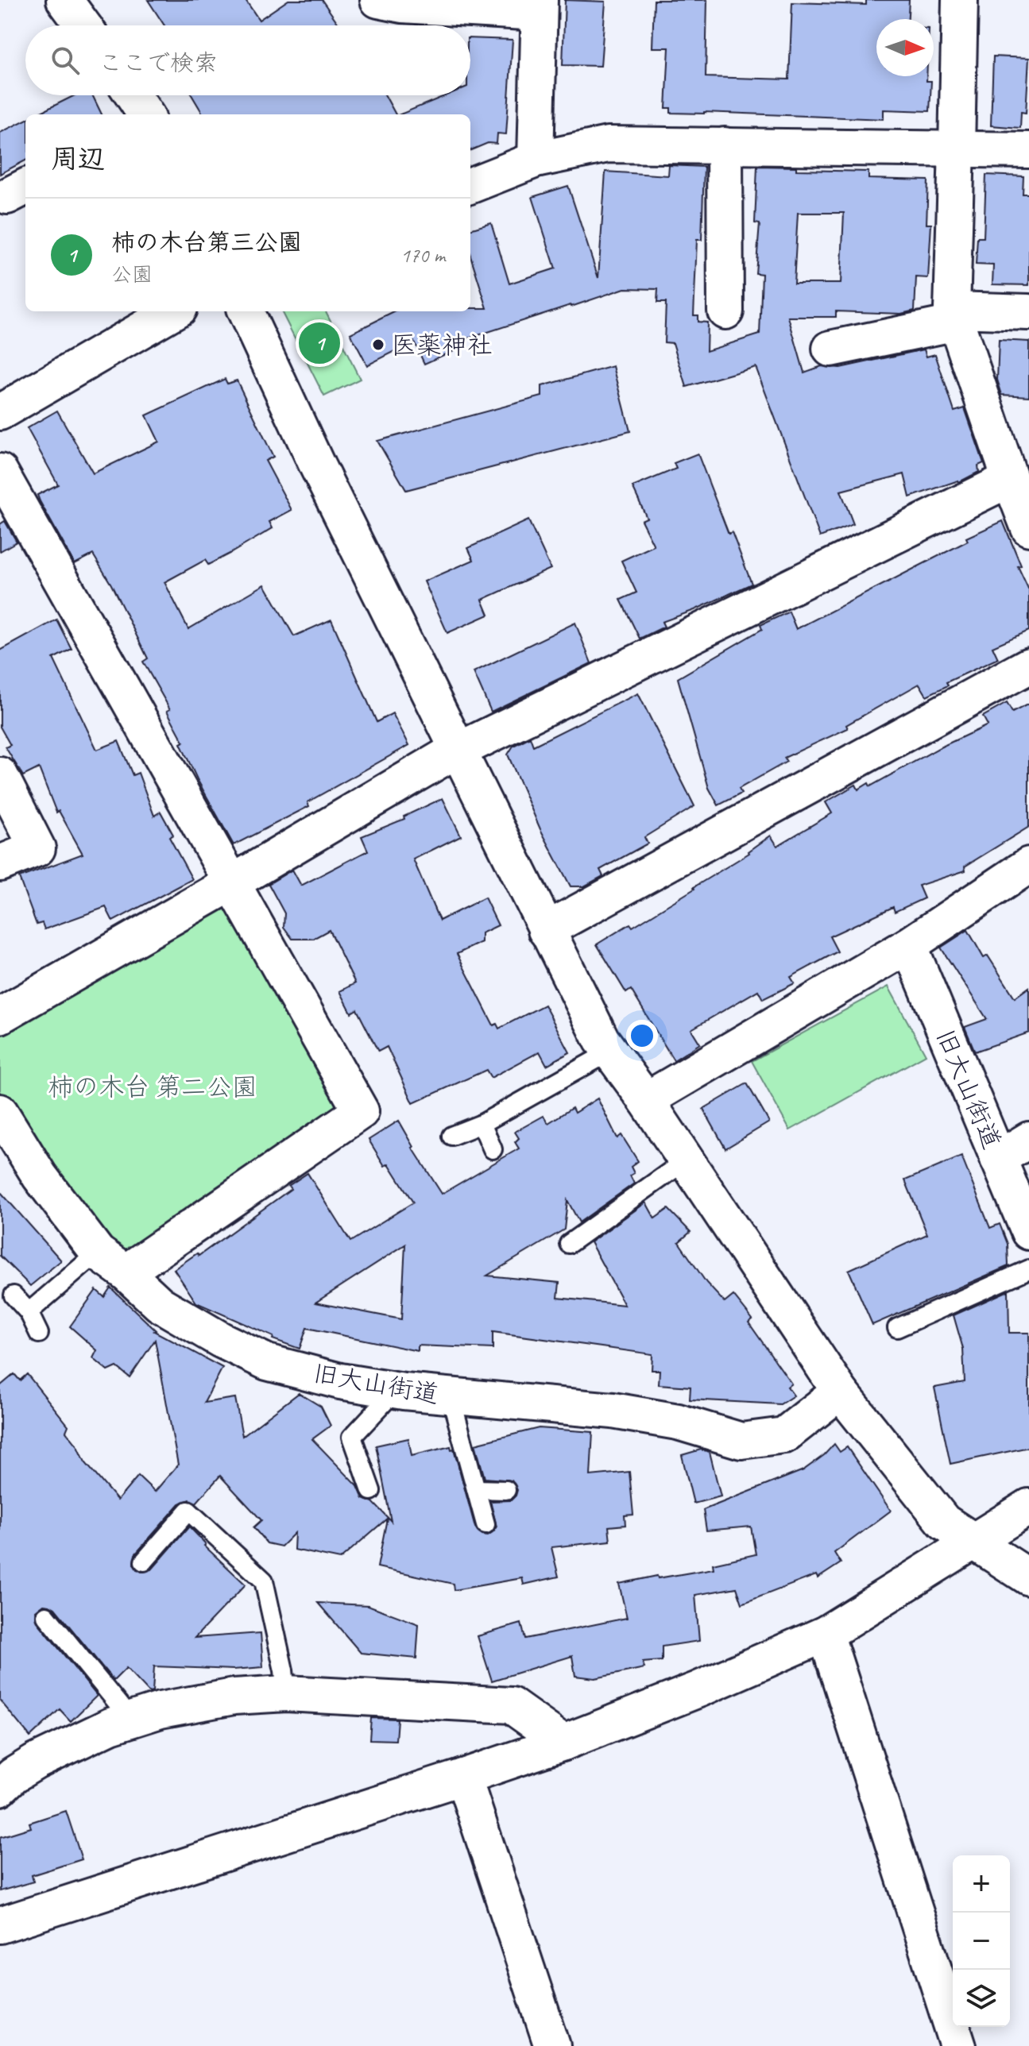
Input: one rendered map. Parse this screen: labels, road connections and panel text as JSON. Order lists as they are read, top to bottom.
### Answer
{
  "streets": {
    "street": ["旧大山街道"]
  },
  "parks": ["柿の木台 第二公園"],
  "places": ["医薬神社"],
  "north": "right",
  "page": {
    "search": "ここで検索",
    "heading": "周辺",
    "list": [
      {
        "mark": "1",
        "name": "柿の木台第三公園",
        "note": "公園",
        "value": "170 m"
      }
    ],
    "pins": "1",
    "map_buttons": ["+", "−"]
  }
}
